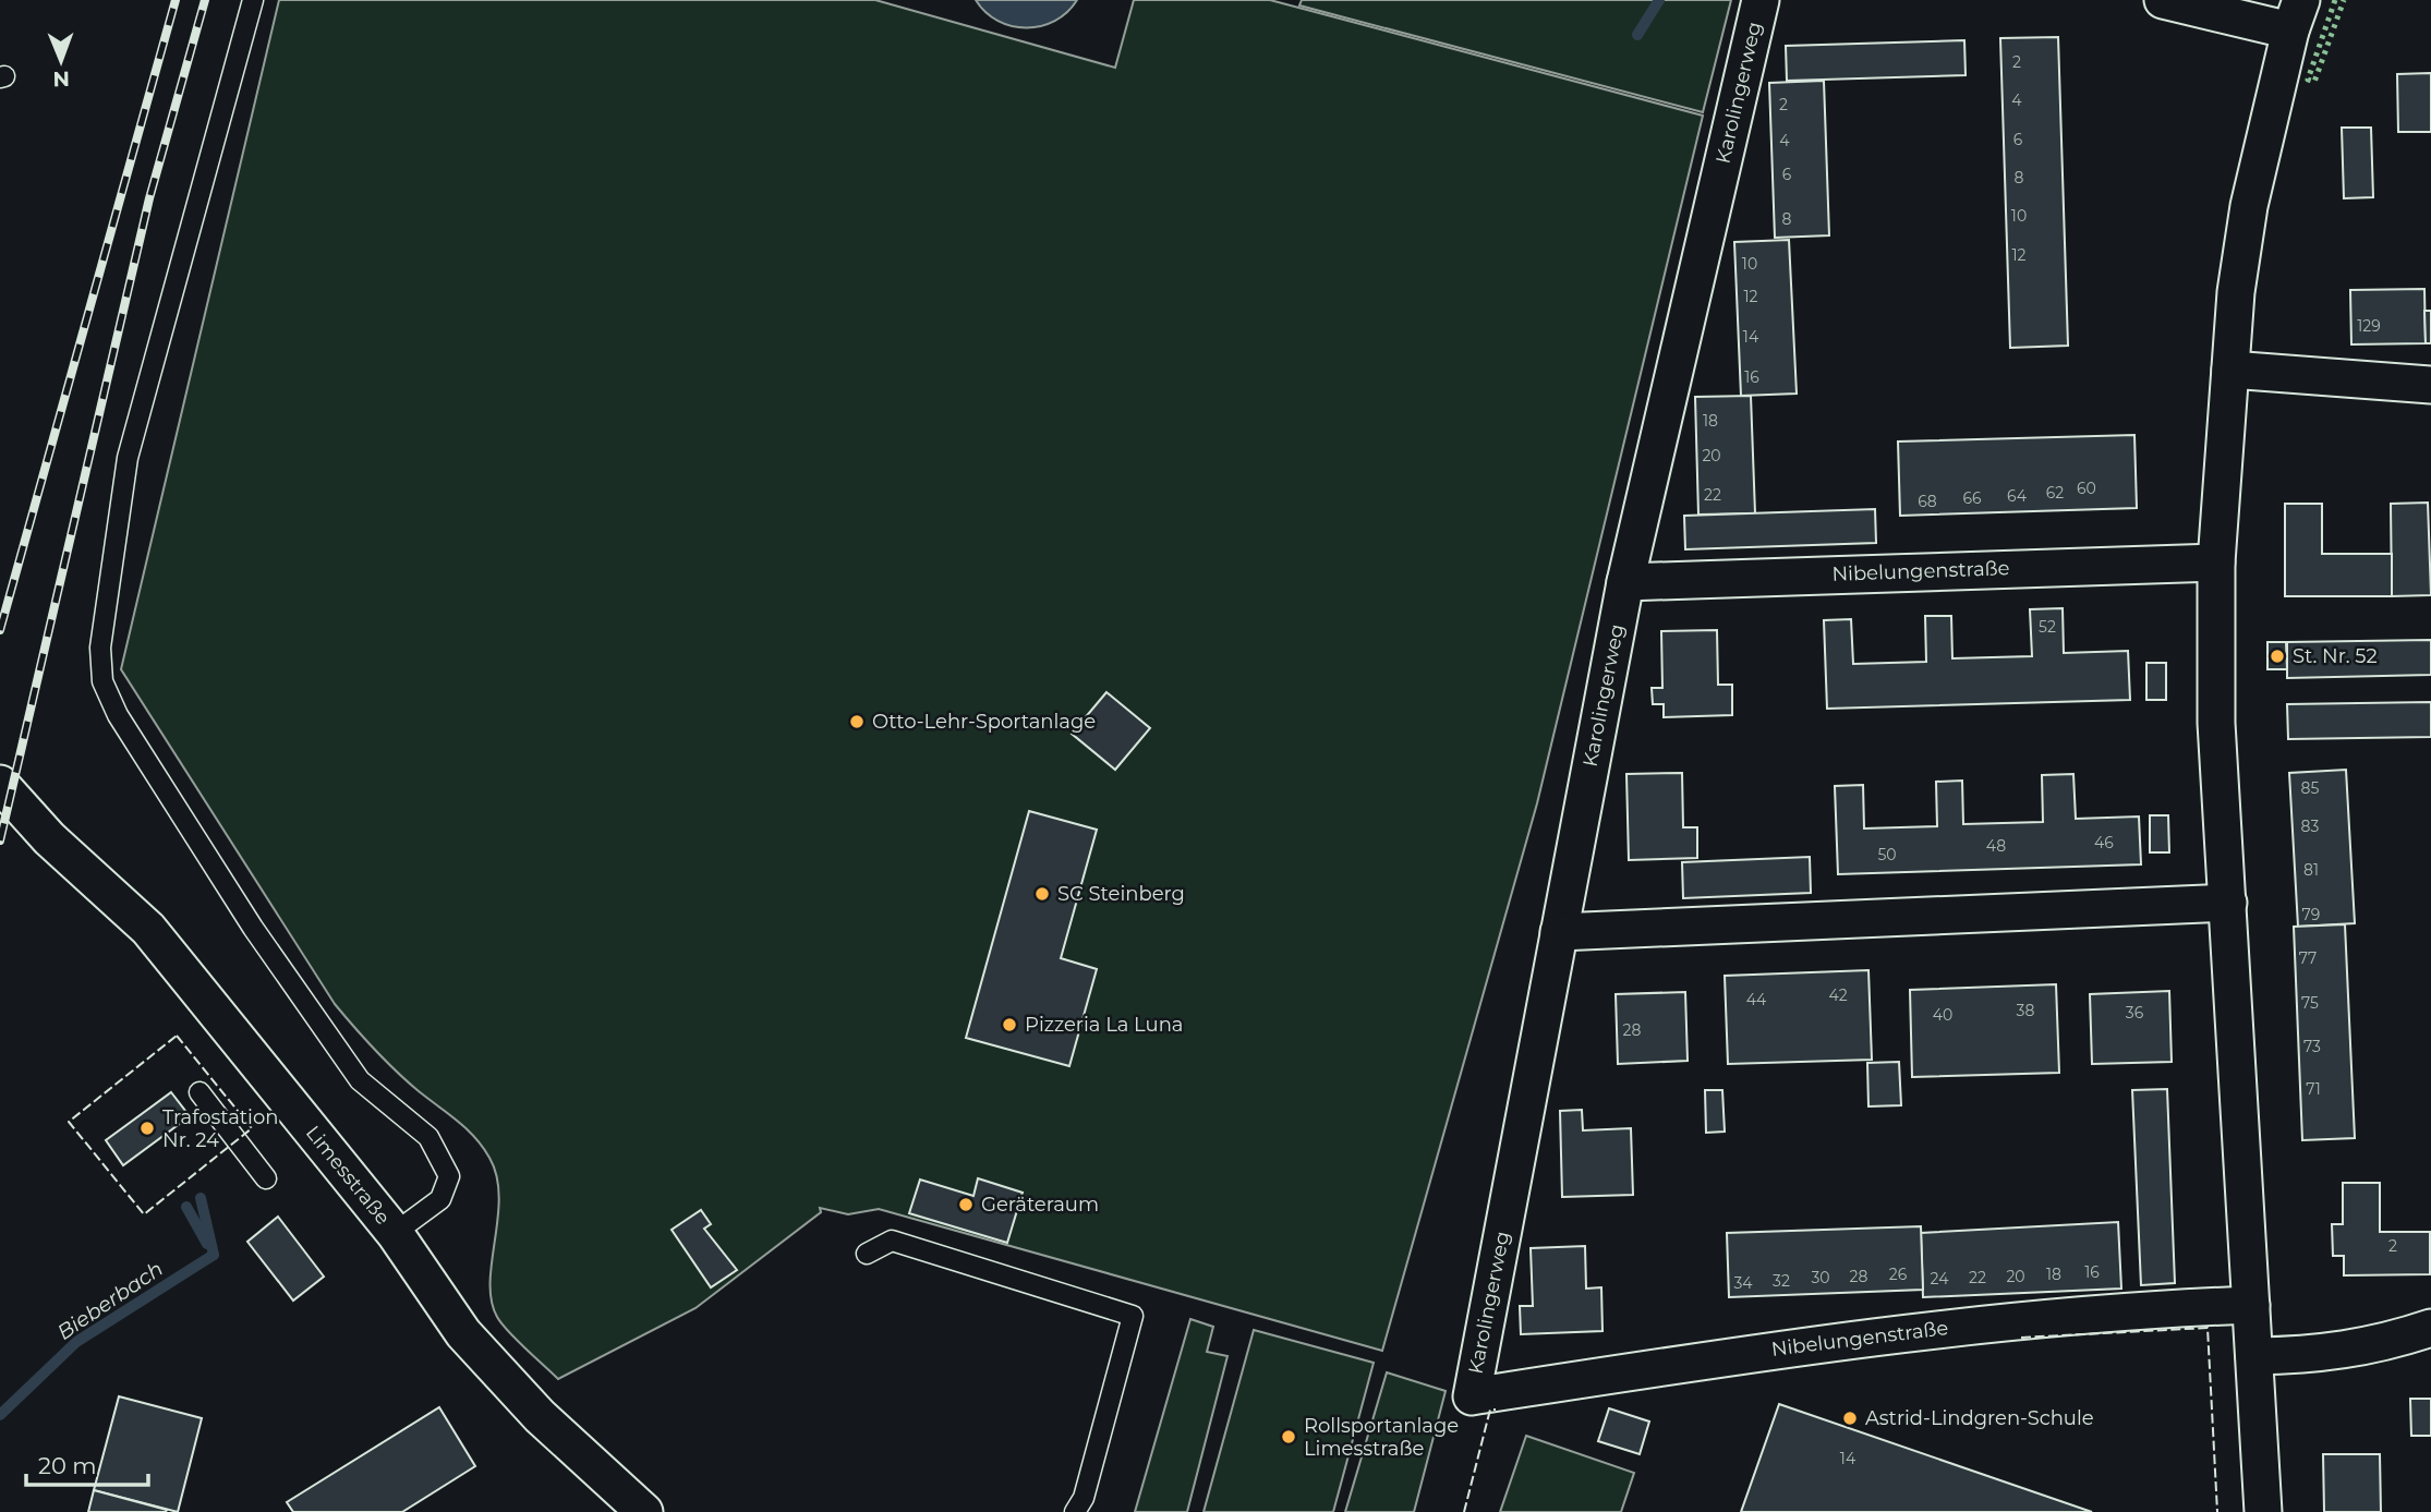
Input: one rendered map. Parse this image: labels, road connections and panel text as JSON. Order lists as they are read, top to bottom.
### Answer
{
  "streets": {
    "street": ["Karolingerweg", "Nibelungenstraße", "Limesstraße"]
  },
  "crossings": [
    ["Karolingerweg", "Nibelungenstraße"]
  ],
  "water": ["Bieberbach"],
  "places": [
    "St. Nr. 52",
    "Otto-Lehr-Sportanlage",
    "SC Steinberg",
    "Pizzeria La Luna",
    "Trafostation Nr. 24",
    "Geräteraum",
    "Astrid-Lindgren-Schule",
    "Rollsportanlage Limesstraße"
  ],
  "house_numbers": [
    "2",
    "4",
    "2",
    "6",
    "4",
    "6",
    "8",
    "10",
    "8",
    "12",
    "10",
    "12",
    "129",
    "14",
    "16",
    "18",
    "20",
    "60",
    "62",
    "22",
    "64",
    "66",
    "68",
    "52",
    "85",
    "83",
    "46",
    "48",
    "50",
    "81",
    "79",
    "77",
    "42",
    "44",
    "75",
    "38",
    "36",
    "40",
    "28",
    "73",
    "71",
    "2",
    "16",
    "26",
    "18",
    "28",
    "20",
    "30",
    "22",
    "24",
    "32",
    "34",
    "14"
  ],
  "scale_bar": "20 m",
  "north": "bottom"
}
